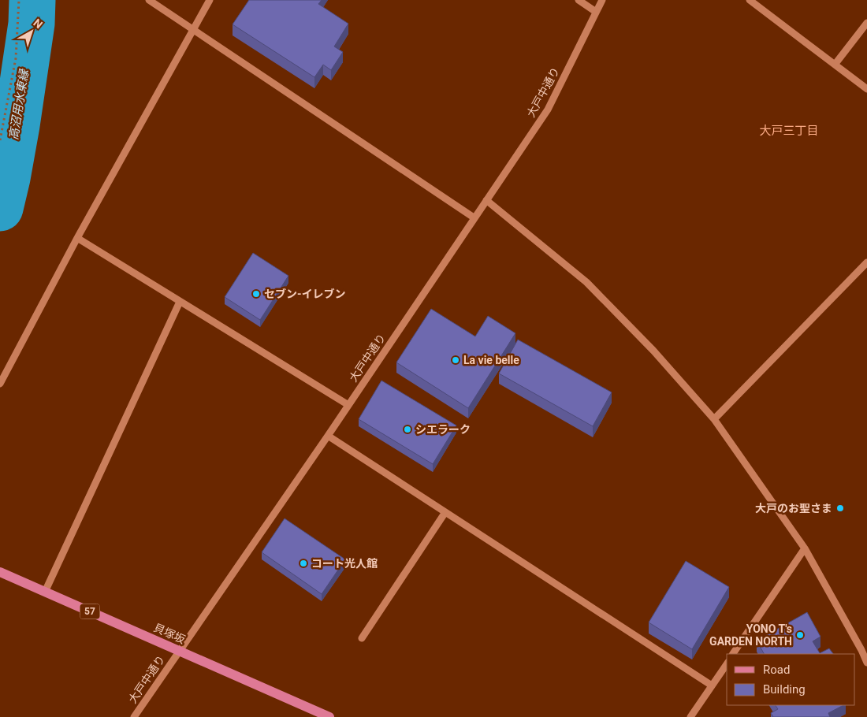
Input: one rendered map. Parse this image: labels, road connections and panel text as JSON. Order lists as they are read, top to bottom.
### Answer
{
  "streets": {
    "main road": ["57", "貝塚坂"],
    "street": ["大戸中通り"]
  },
  "crossings": [
    ["大戸中通り", "貝塚坂"]
  ],
  "districts": ["大戸三丁目"],
  "water": ["高沼用水東縁"],
  "places": [
    "セブン-イレブン",
    "La vie belle",
    "シエラーク",
    "大戸のお聖さま",
    "コート光人館",
    "YONO T's GARDEN NORTH"
  ],
  "legend": ["Road", "Building"],
  "north": "top right"
}
